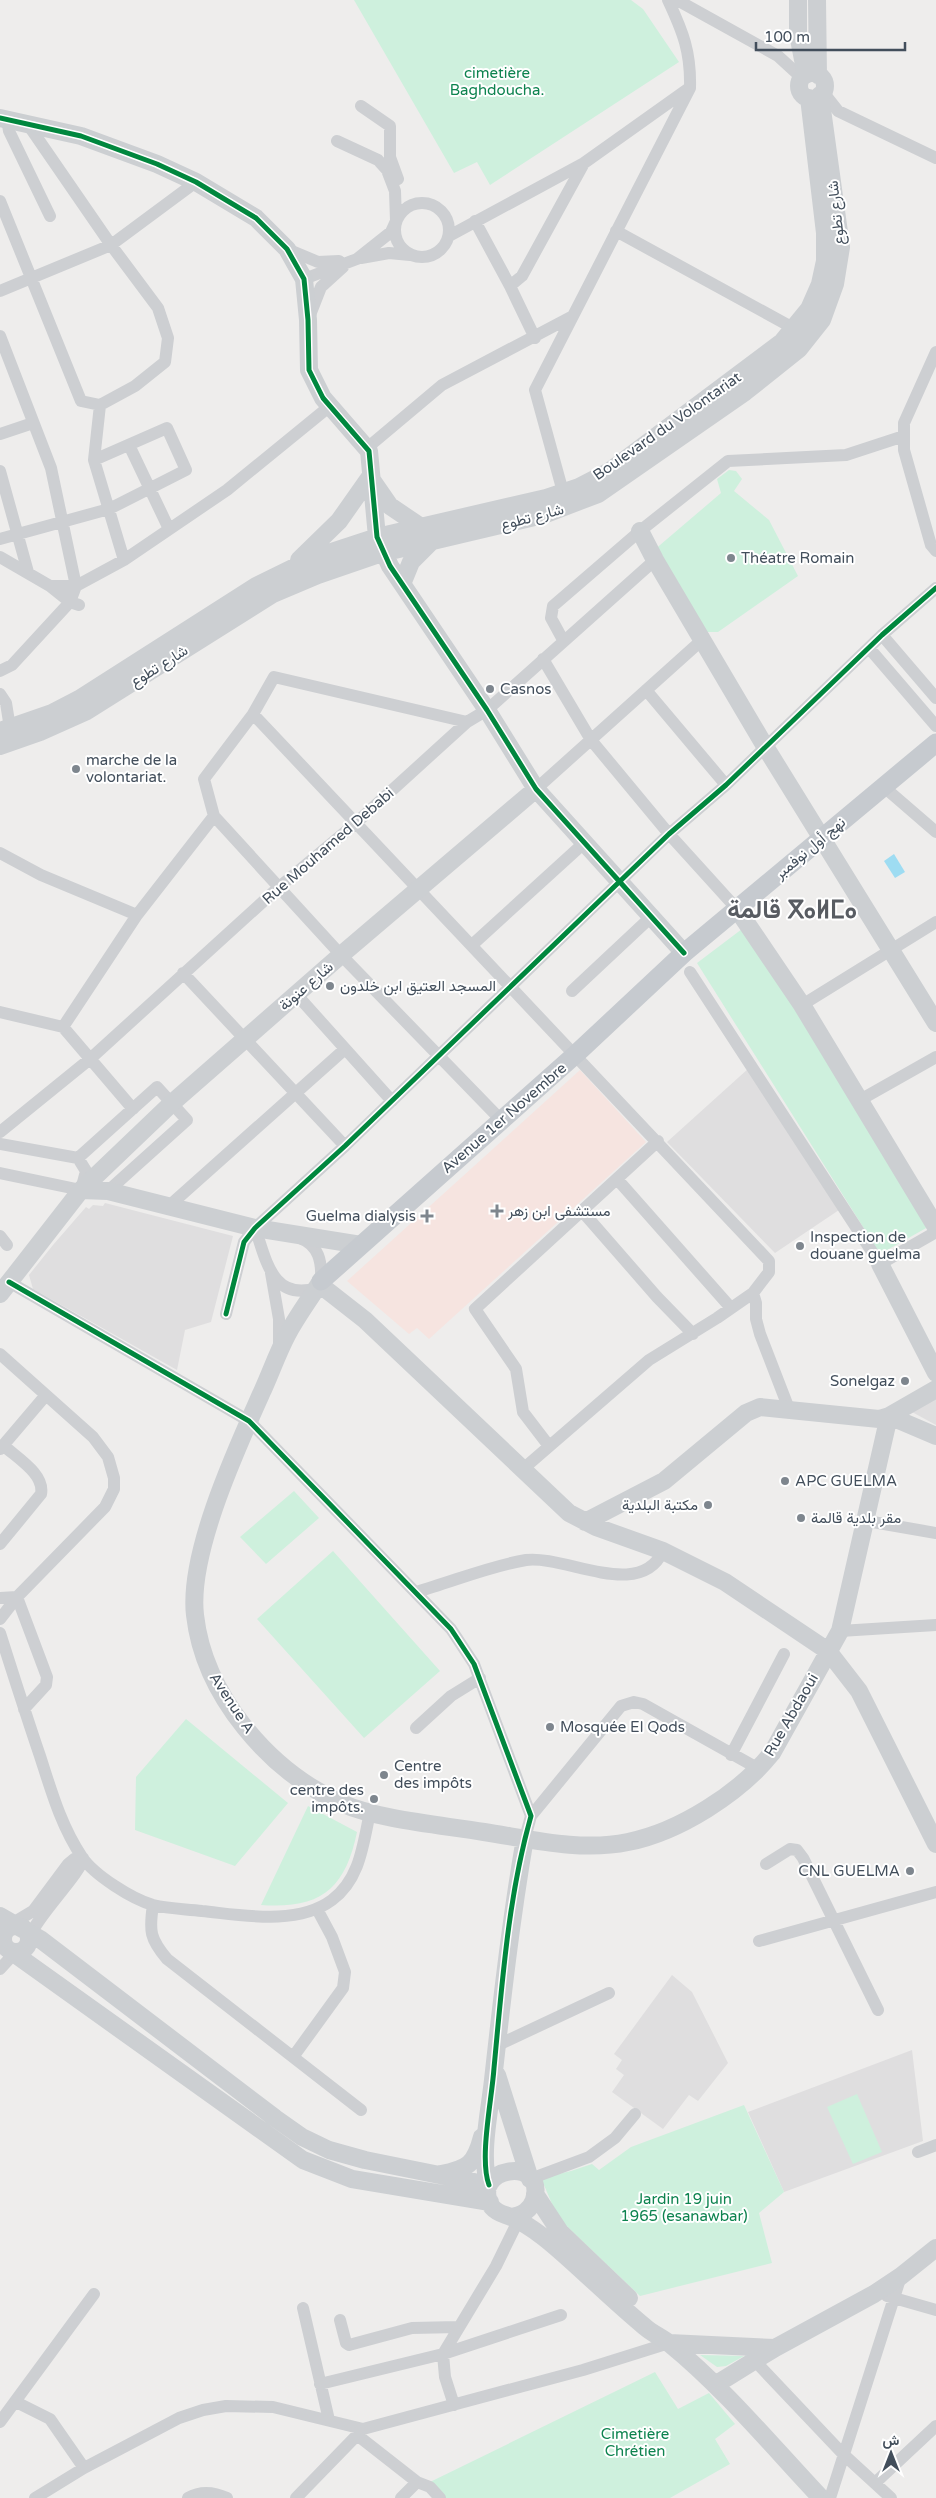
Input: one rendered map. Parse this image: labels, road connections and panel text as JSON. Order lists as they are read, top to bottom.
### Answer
{
  "streets": {
    "main road": [
      "شارع تطوع",
      "Boulevard du Volontariat",
      "نهج أول نوفمبر",
      "شارع عنونة",
      "Avenue 1er Novembre",
      "Avenue A",
      "Rue Abdaoui"
    ],
    "street": ["Rue Mouhamed Debabi"]
  },
  "crossings": [
    ["شارع تطوع", "Boulevard du Volontariat"],
    ["نهج أول نوفمبر", "Avenue 1er Novembre"],
    ["Avenue 1er Novembre", "Avenue A"],
    ["Avenue A", "Rue Abdaoui"]
  ],
  "districts": ["قالمة ⴳⴰⵍⵎⴰ"],
  "parks": ["cimetière Baghdoucha.", "Jardin 19 juin 1965 (esanawbar)", "Cimetière Chrétien"],
  "places": {
    "other": [
      "Théatre Romain",
      "Casnos",
      "marche de la volontariat.",
      "المسجد العتيق ابن خلدون",
      "Inspection de douane guelma",
      "Sonelgaz",
      "APC GUELMA",
      "مكتبة البلدية",
      "مقر بلدية قالمة",
      "Mosquée El Qods",
      "Centre des impôts",
      "centre des impôts.",
      "CNL GUELMA"
    ],
    "health": ["مستشفى ابن زهر", "Guelma dialysis"]
  },
  "scale_bar": "100 m",
  "north": "top"
}
